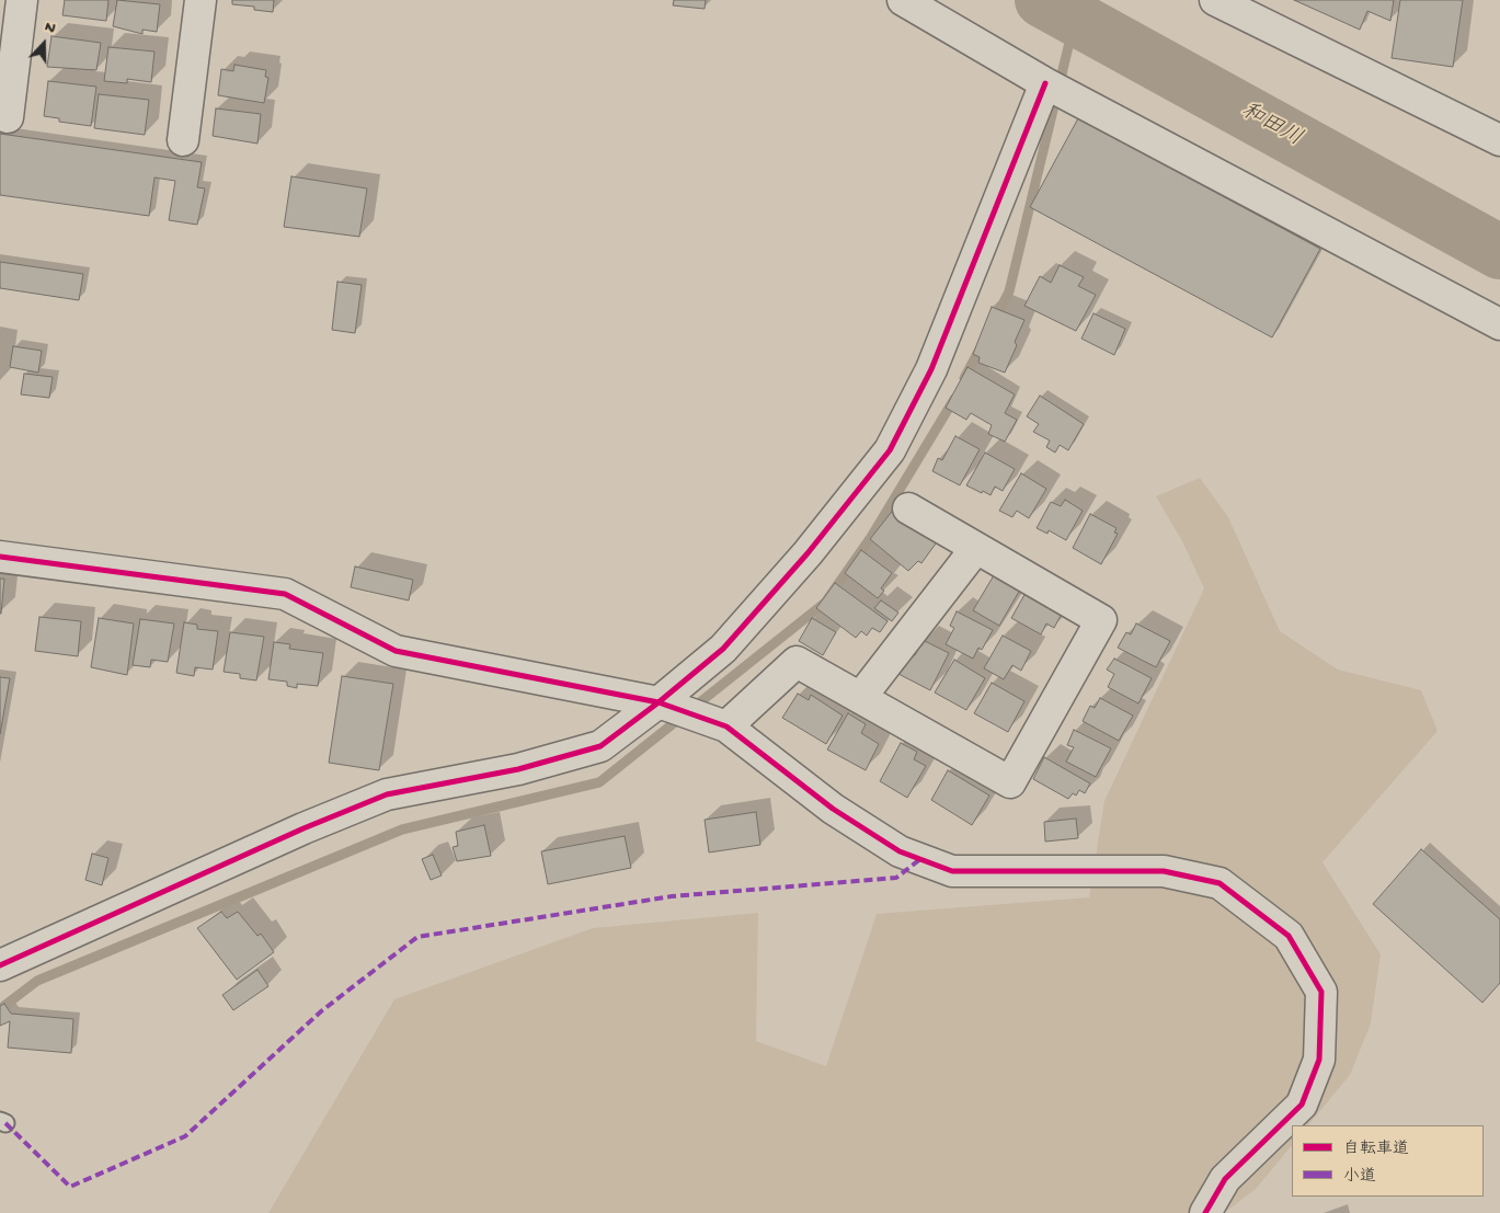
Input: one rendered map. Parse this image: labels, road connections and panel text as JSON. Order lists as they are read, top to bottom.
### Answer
{
  "water": ["和田川"],
  "legend": ["自転車道", "小道"],
  "north": "top"
}
